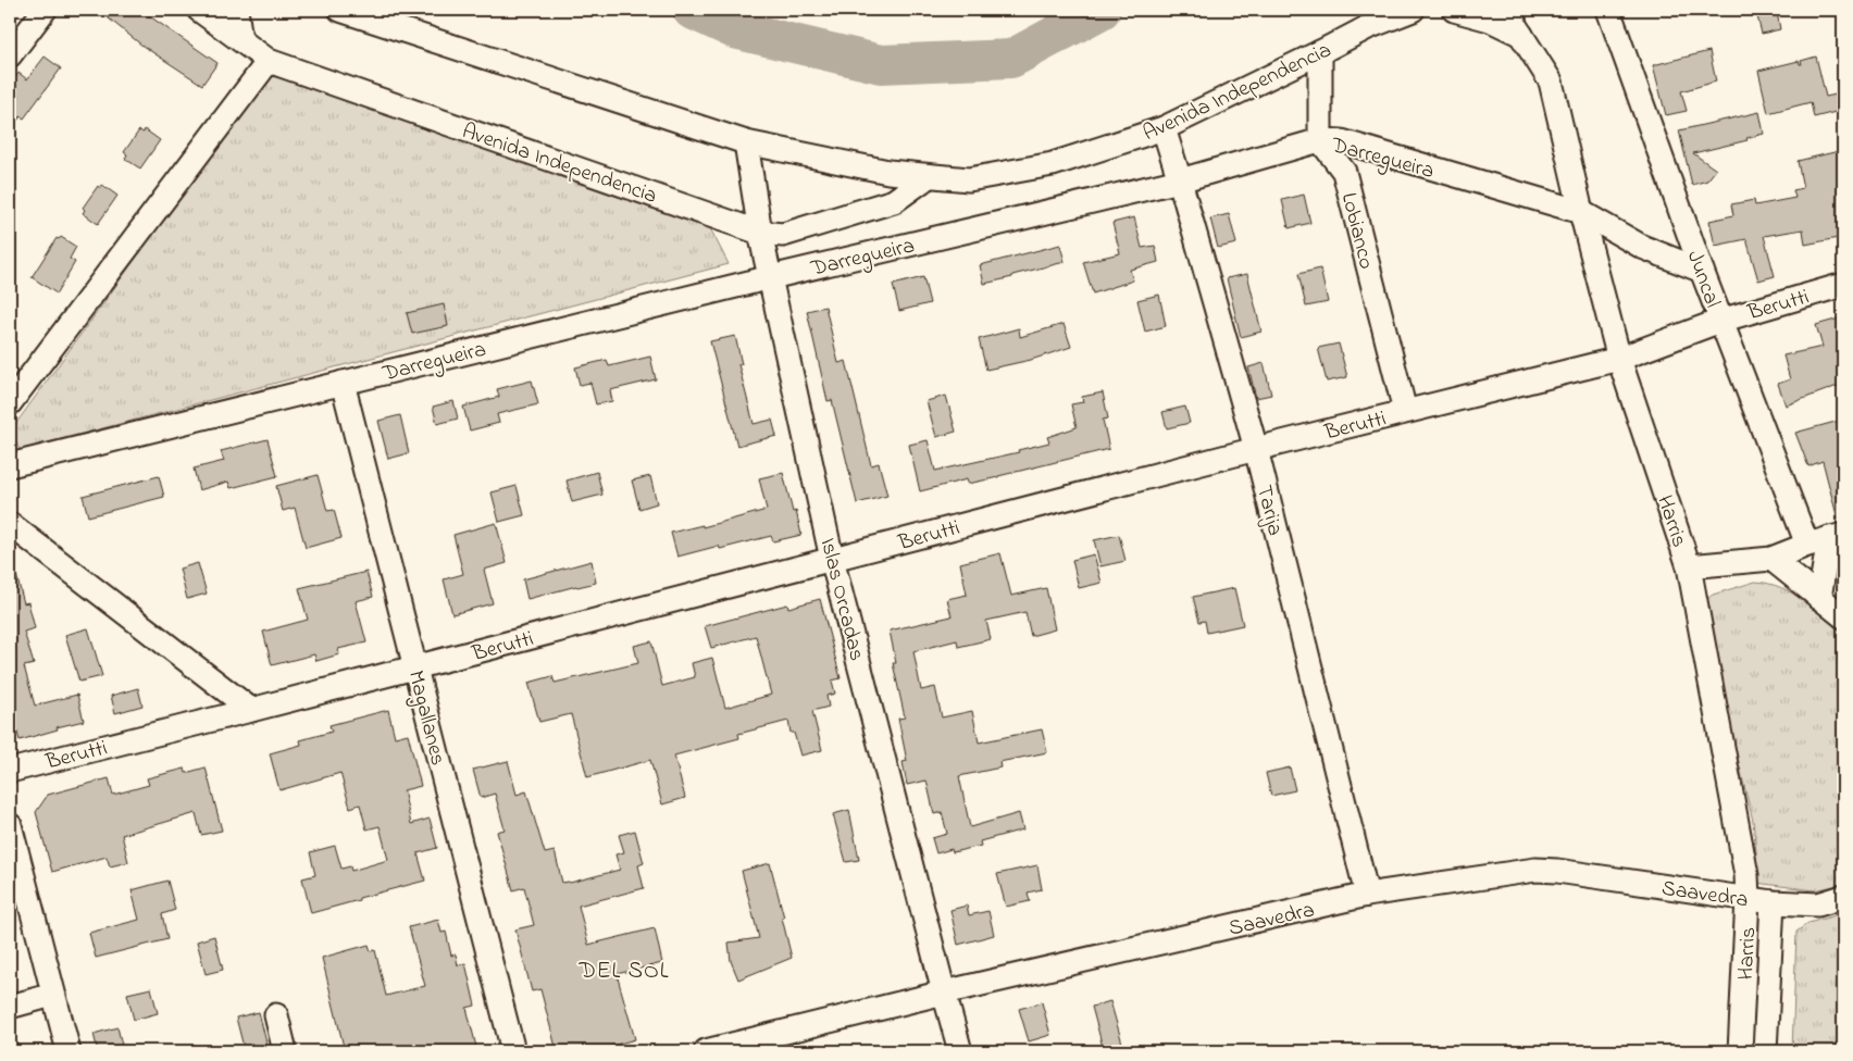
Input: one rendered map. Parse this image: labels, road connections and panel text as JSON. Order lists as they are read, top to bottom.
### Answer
{
  "streets": {
    "street": [
      "Avenida Independencia",
      "Darregueira",
      "Lobianco",
      "Juncal",
      "Berutti",
      "Tarija",
      "Harris",
      "Islas Orcadas",
      "Magallanes",
      "Saavedra"
    ]
  },
  "crossings": [
    ["Avenida Independencia", "Tarija"],
    ["Avenida Independencia", "Islas Orcadas"],
    ["Darregueira", "Lobianco"],
    ["Darregueira", "Juncal"],
    ["Darregueira", "Tarija"],
    ["Darregueira", "Harris"],
    ["Darregueira", "Islas Orcadas"],
    ["Darregueira", "Magallanes"],
    ["Lobianco", "Berutti"],
    ["Juncal", "Berutti"],
    ["Berutti", "Tarija"],
    ["Berutti", "Harris"],
    ["Berutti", "Islas Orcadas"],
    ["Berutti", "Magallanes"],
    ["Tarija", "Saavedra"],
    ["Harris", "Saavedra"],
    ["Islas Orcadas", "Saavedra"]
  ],
  "districts": ["DEL SOL"]
}
